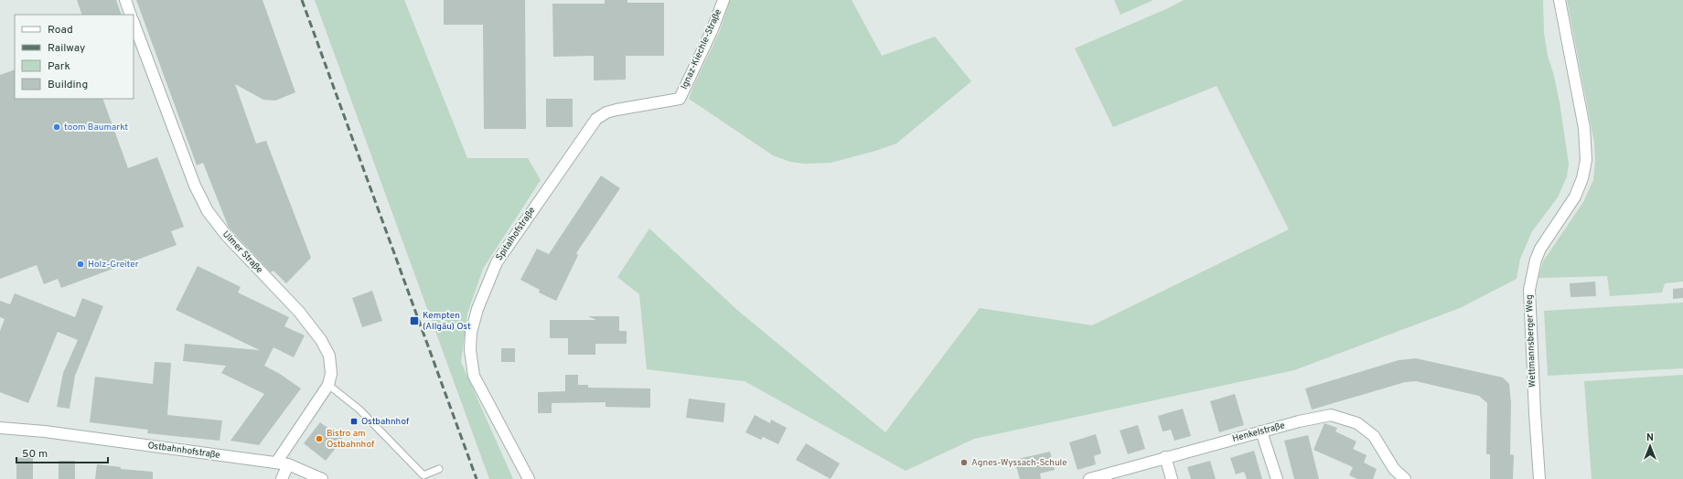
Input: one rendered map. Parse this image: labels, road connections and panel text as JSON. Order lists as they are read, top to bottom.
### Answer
{
  "streets": {
    "street": [
      "Ignaz-Kiechle-Straße",
      "Spitalhofstraße",
      "Ulmer Straße",
      "Wettmannsberger Weg",
      "Henkelstraße",
      "Ostbahnhofstraße"
    ]
  },
  "crossings": [
    ["Ignaz-Kiechle-Straße", "Spitalhofstraße"],
    ["Ulmer Straße", "Ostbahnhofstraße"]
  ],
  "places": {
    "other": [
      "toom Baumarkt",
      "Holz-Greiter",
      "Bistro am Ostbahnhof",
      "Agnes-Wyssach-Schule"
    ],
    "transit": ["Kempten (Allgäu) Ost", "Ostbahnhof"]
  },
  "legend": [
    "Road",
    "Railway",
    "Park",
    "Building"
  ],
  "scale_bar": "50 m",
  "north": "top"
}
